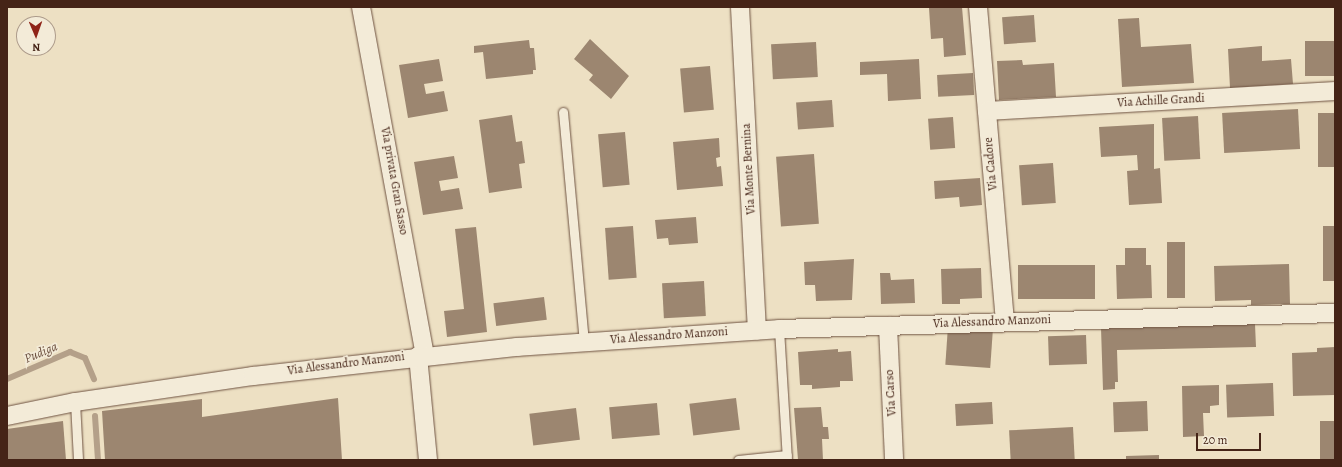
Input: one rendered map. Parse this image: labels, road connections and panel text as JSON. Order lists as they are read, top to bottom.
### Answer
{
  "streets": {
    "street": [
      "Via Achille Grandi",
      "Via Cadore",
      "Via Monte Bernina",
      "Via privata Gran Sasso",
      "Via Alessandro Manzoni",
      "Via Carso"
    ]
  },
  "crossings": [
    ["Via Achille Grandi", "Via Cadore"],
    ["Via Cadore", "Via Alessandro Manzoni"],
    ["Via Monte Bernina", "Via Alessandro Manzoni"],
    ["Via privata Gran Sasso", "Via Alessandro Manzoni"],
    ["Via Alessandro Manzoni", "Via Carso"]
  ],
  "water": ["Pudiga"],
  "scale_bar": "20 m",
  "north": "bottom"
}
